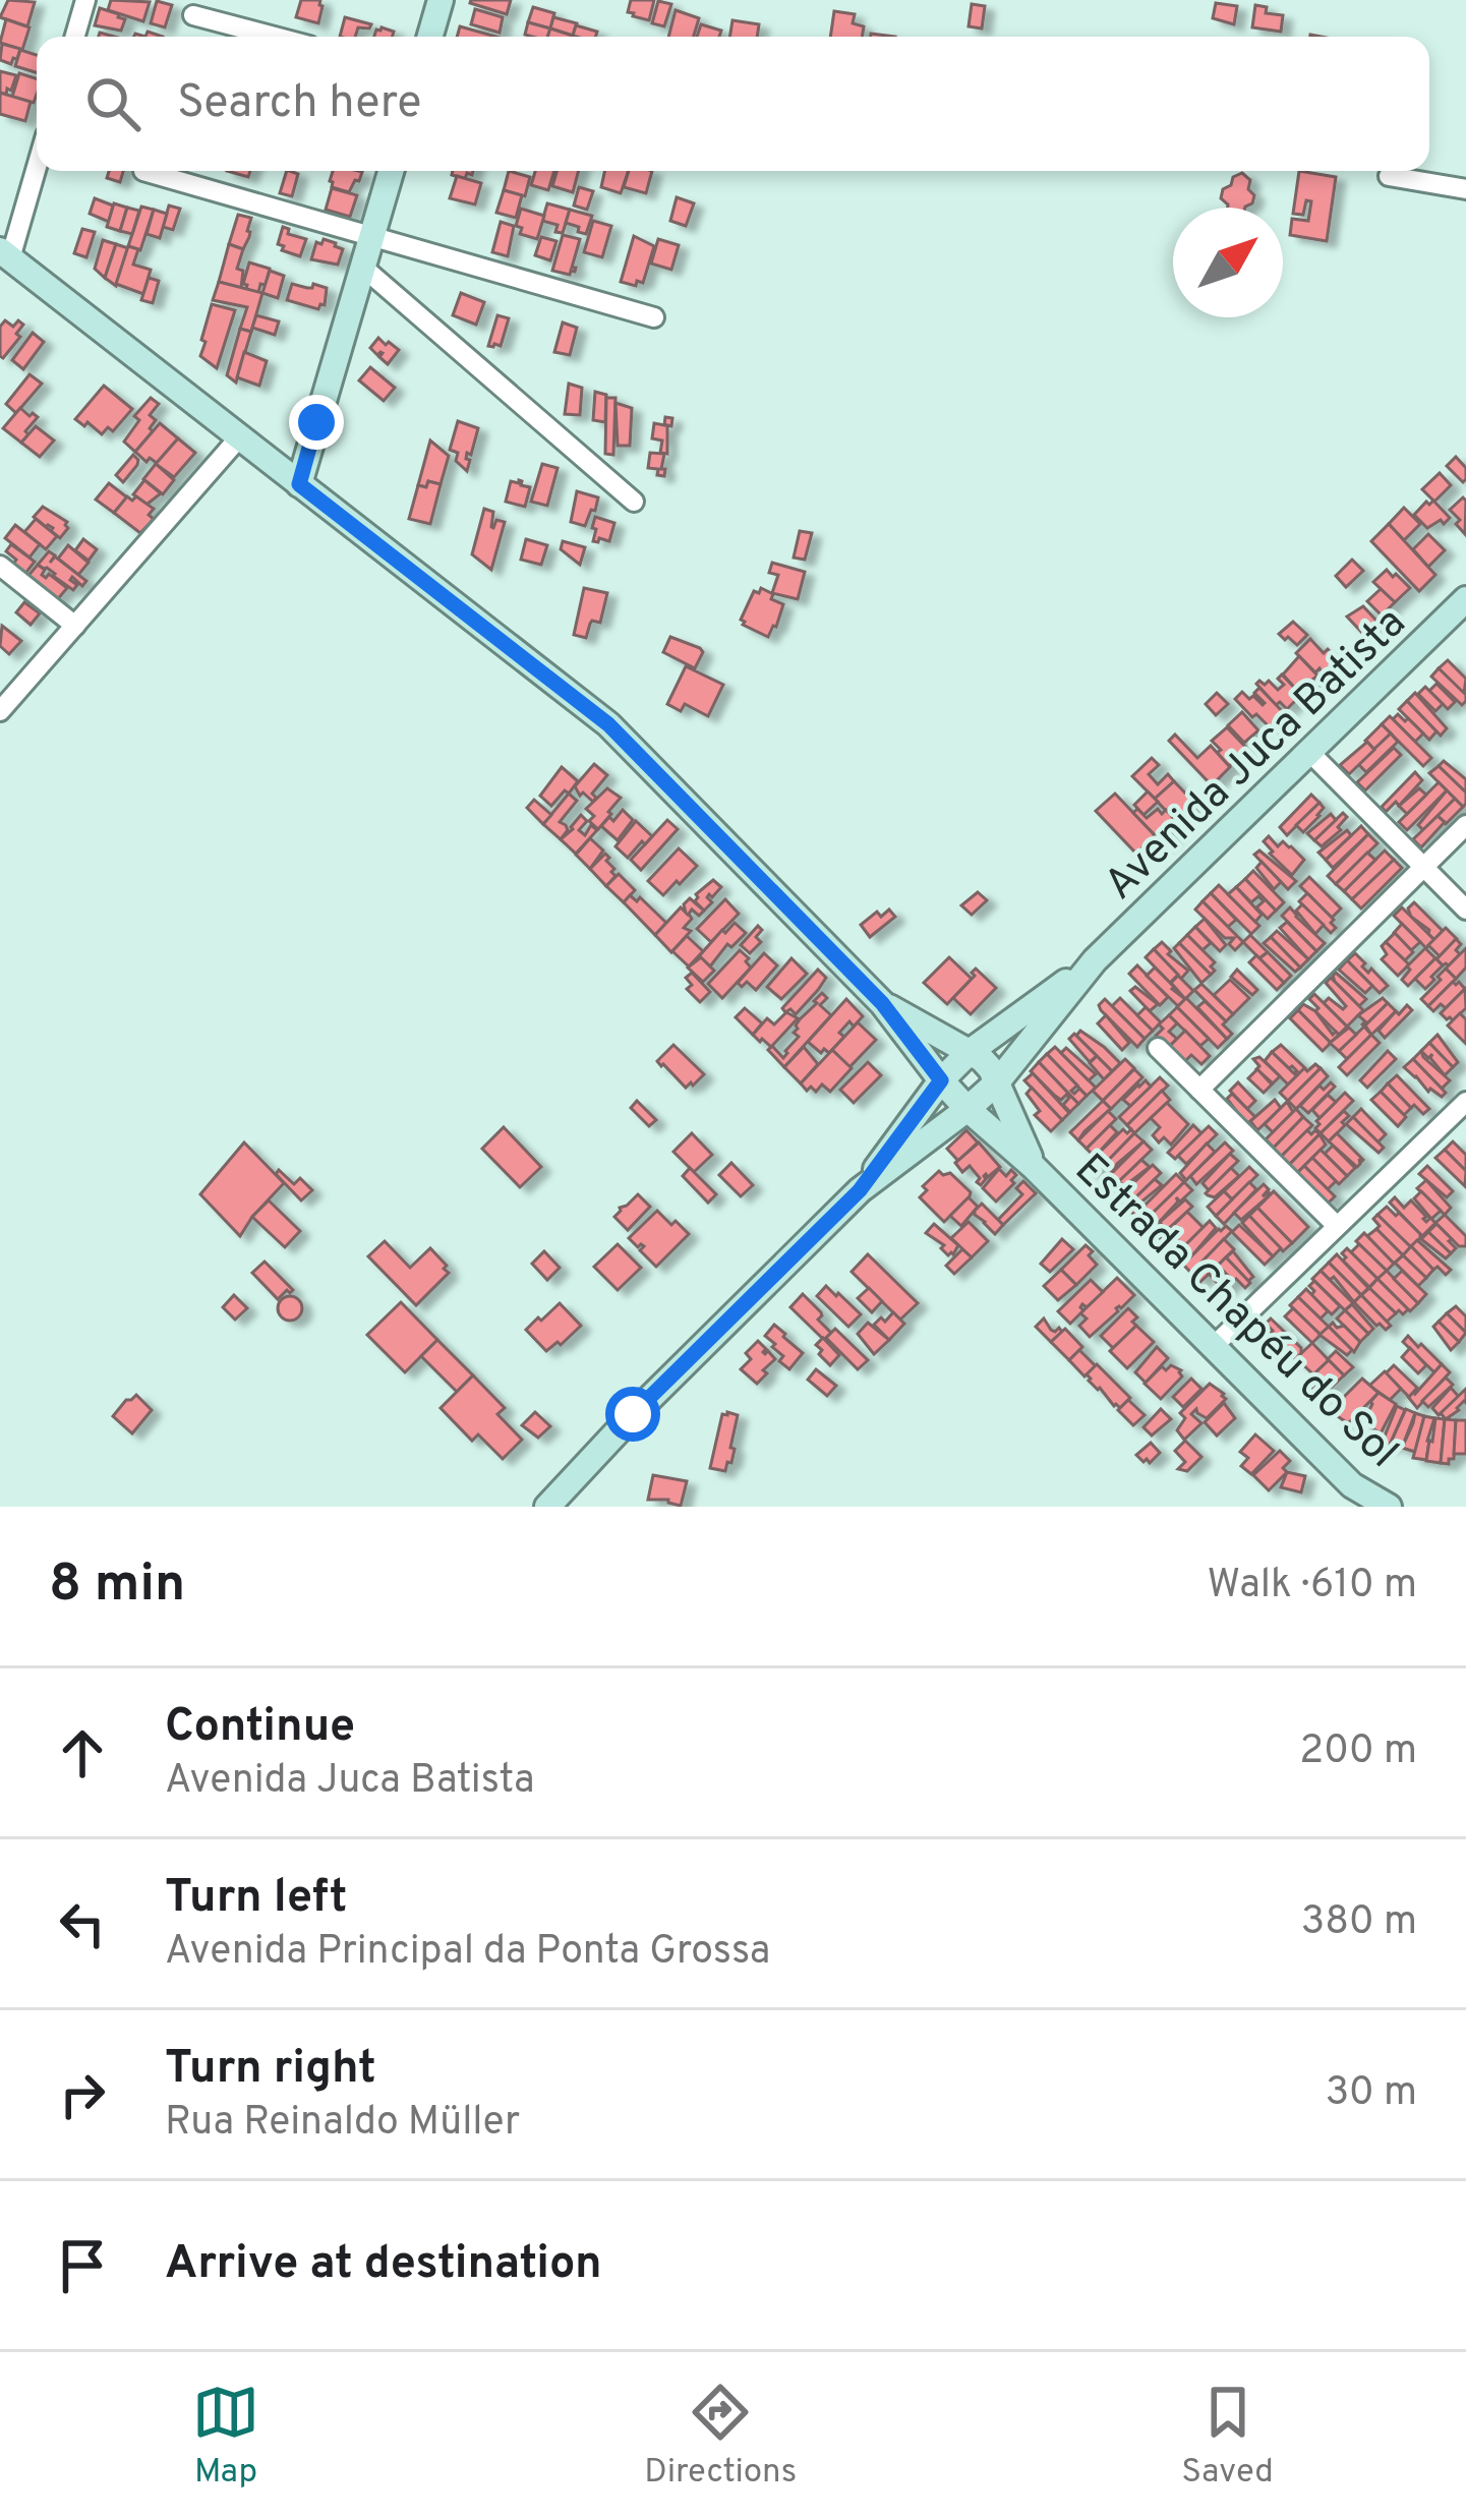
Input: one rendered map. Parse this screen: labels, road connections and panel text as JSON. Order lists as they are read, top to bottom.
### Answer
{
  "streets": {
    "main road": ["Avenida Juca Batista", "Estrada Chapéu do Sol"]
  },
  "crossings": [
    ["Avenida Juca Batista", "Estrada Chapéu do Sol"]
  ],
  "north": "top right",
  "page": {
    "search": "Search here",
    "heading": ["8 min", "Walk · 610 m"],
    "list": [
      ["Continue", "Avenida Juca Batista", "200 m"],
      ["Turn left", "Avenida Principal da Ponta Grossa", "380 m"],
      ["Turn right", "Rua Reinaldo Müller", "30 m"],
      "Arrive at destination"
    ],
    "nav": ["Map", "Directions", "Saved"]
  }
}
